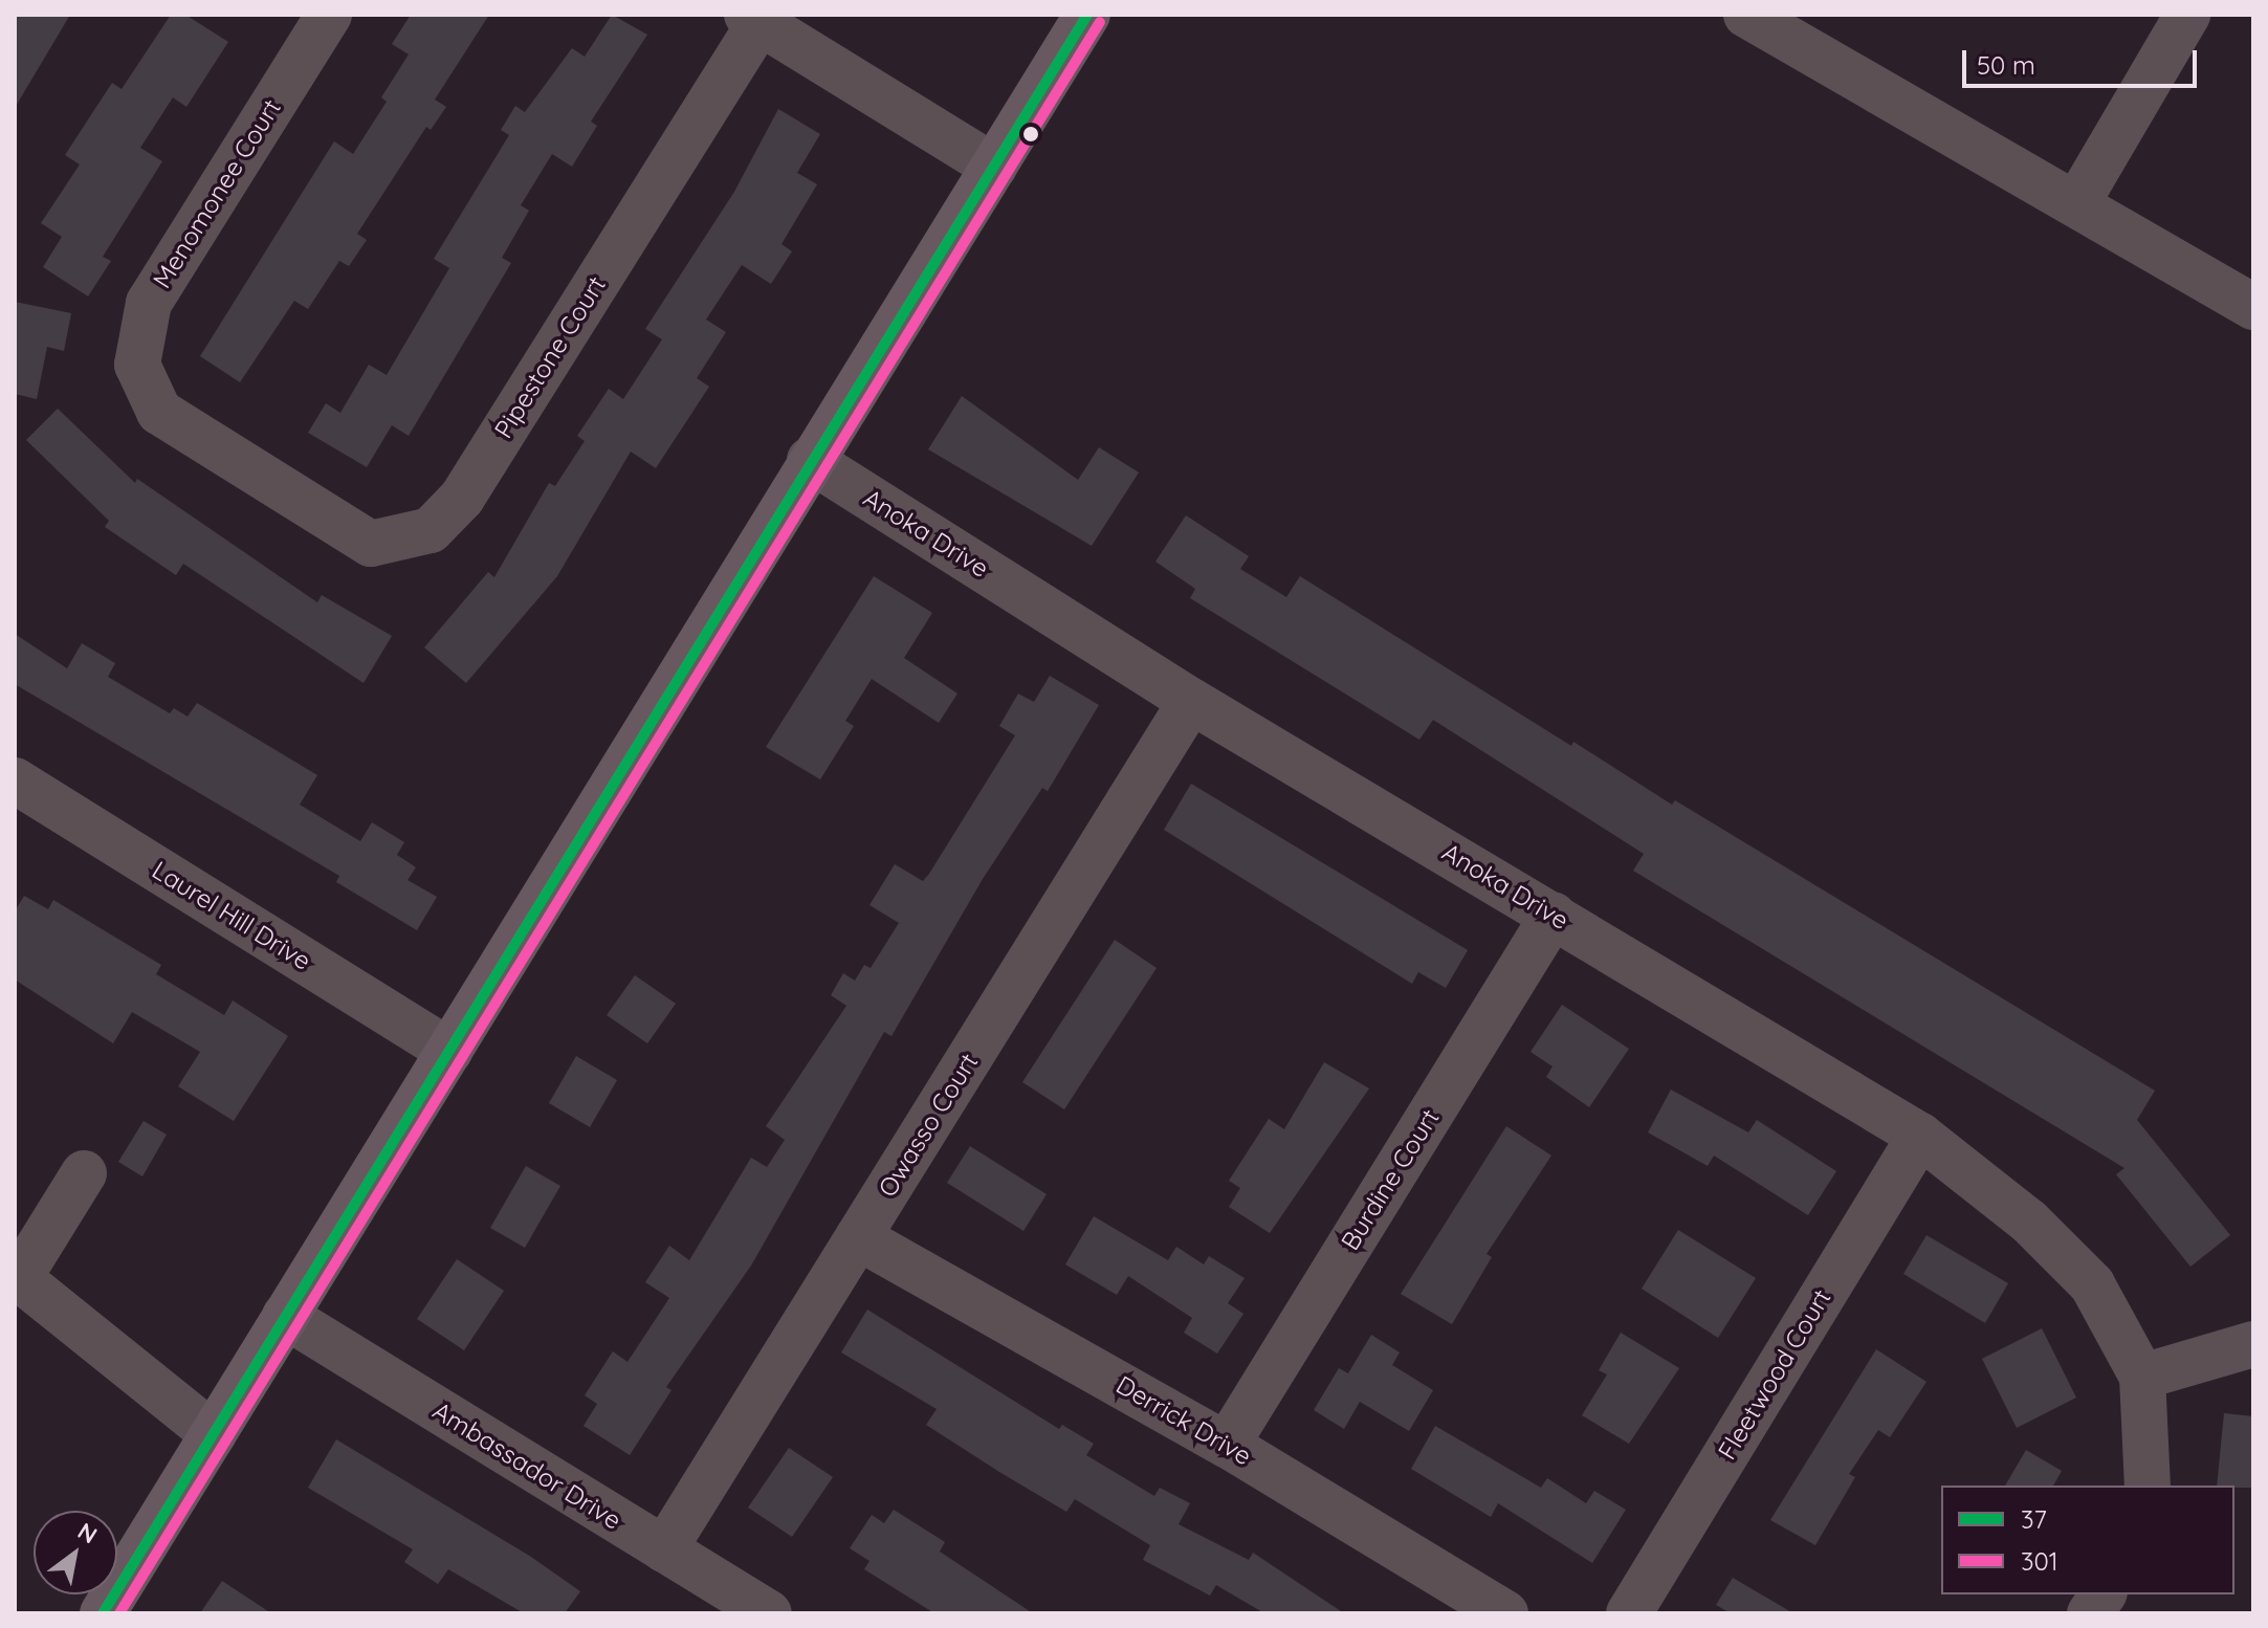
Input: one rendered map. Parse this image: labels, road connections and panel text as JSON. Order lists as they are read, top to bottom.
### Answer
{
  "streets": {
    "street": [
      "Menomonee Court",
      "Pipestone Court",
      "Anoka Drive",
      "Laurel Hill Drive",
      "Owasso Court",
      "Burdine Court",
      "Fleetwood Court",
      "Derrick Drive",
      "Ambassador Drive"
    ]
  },
  "crossings": [
    ["Menomonee Court", "Pipestone Court"],
    ["Anoka Drive", "Owasso Court"],
    ["Anoka Drive", "Burdine Court"],
    ["Anoka Drive", "Fleetwood Court"],
    ["Owasso Court", "Derrick Drive"],
    ["Owasso Court", "Ambassador Drive"],
    ["Burdine Court", "Derrick Drive"]
  ],
  "lines": ["transit line 37", "transit line 301"],
  "legend": ["37", "301"],
  "scale_bar": "50 m",
  "north": "top right"
}
